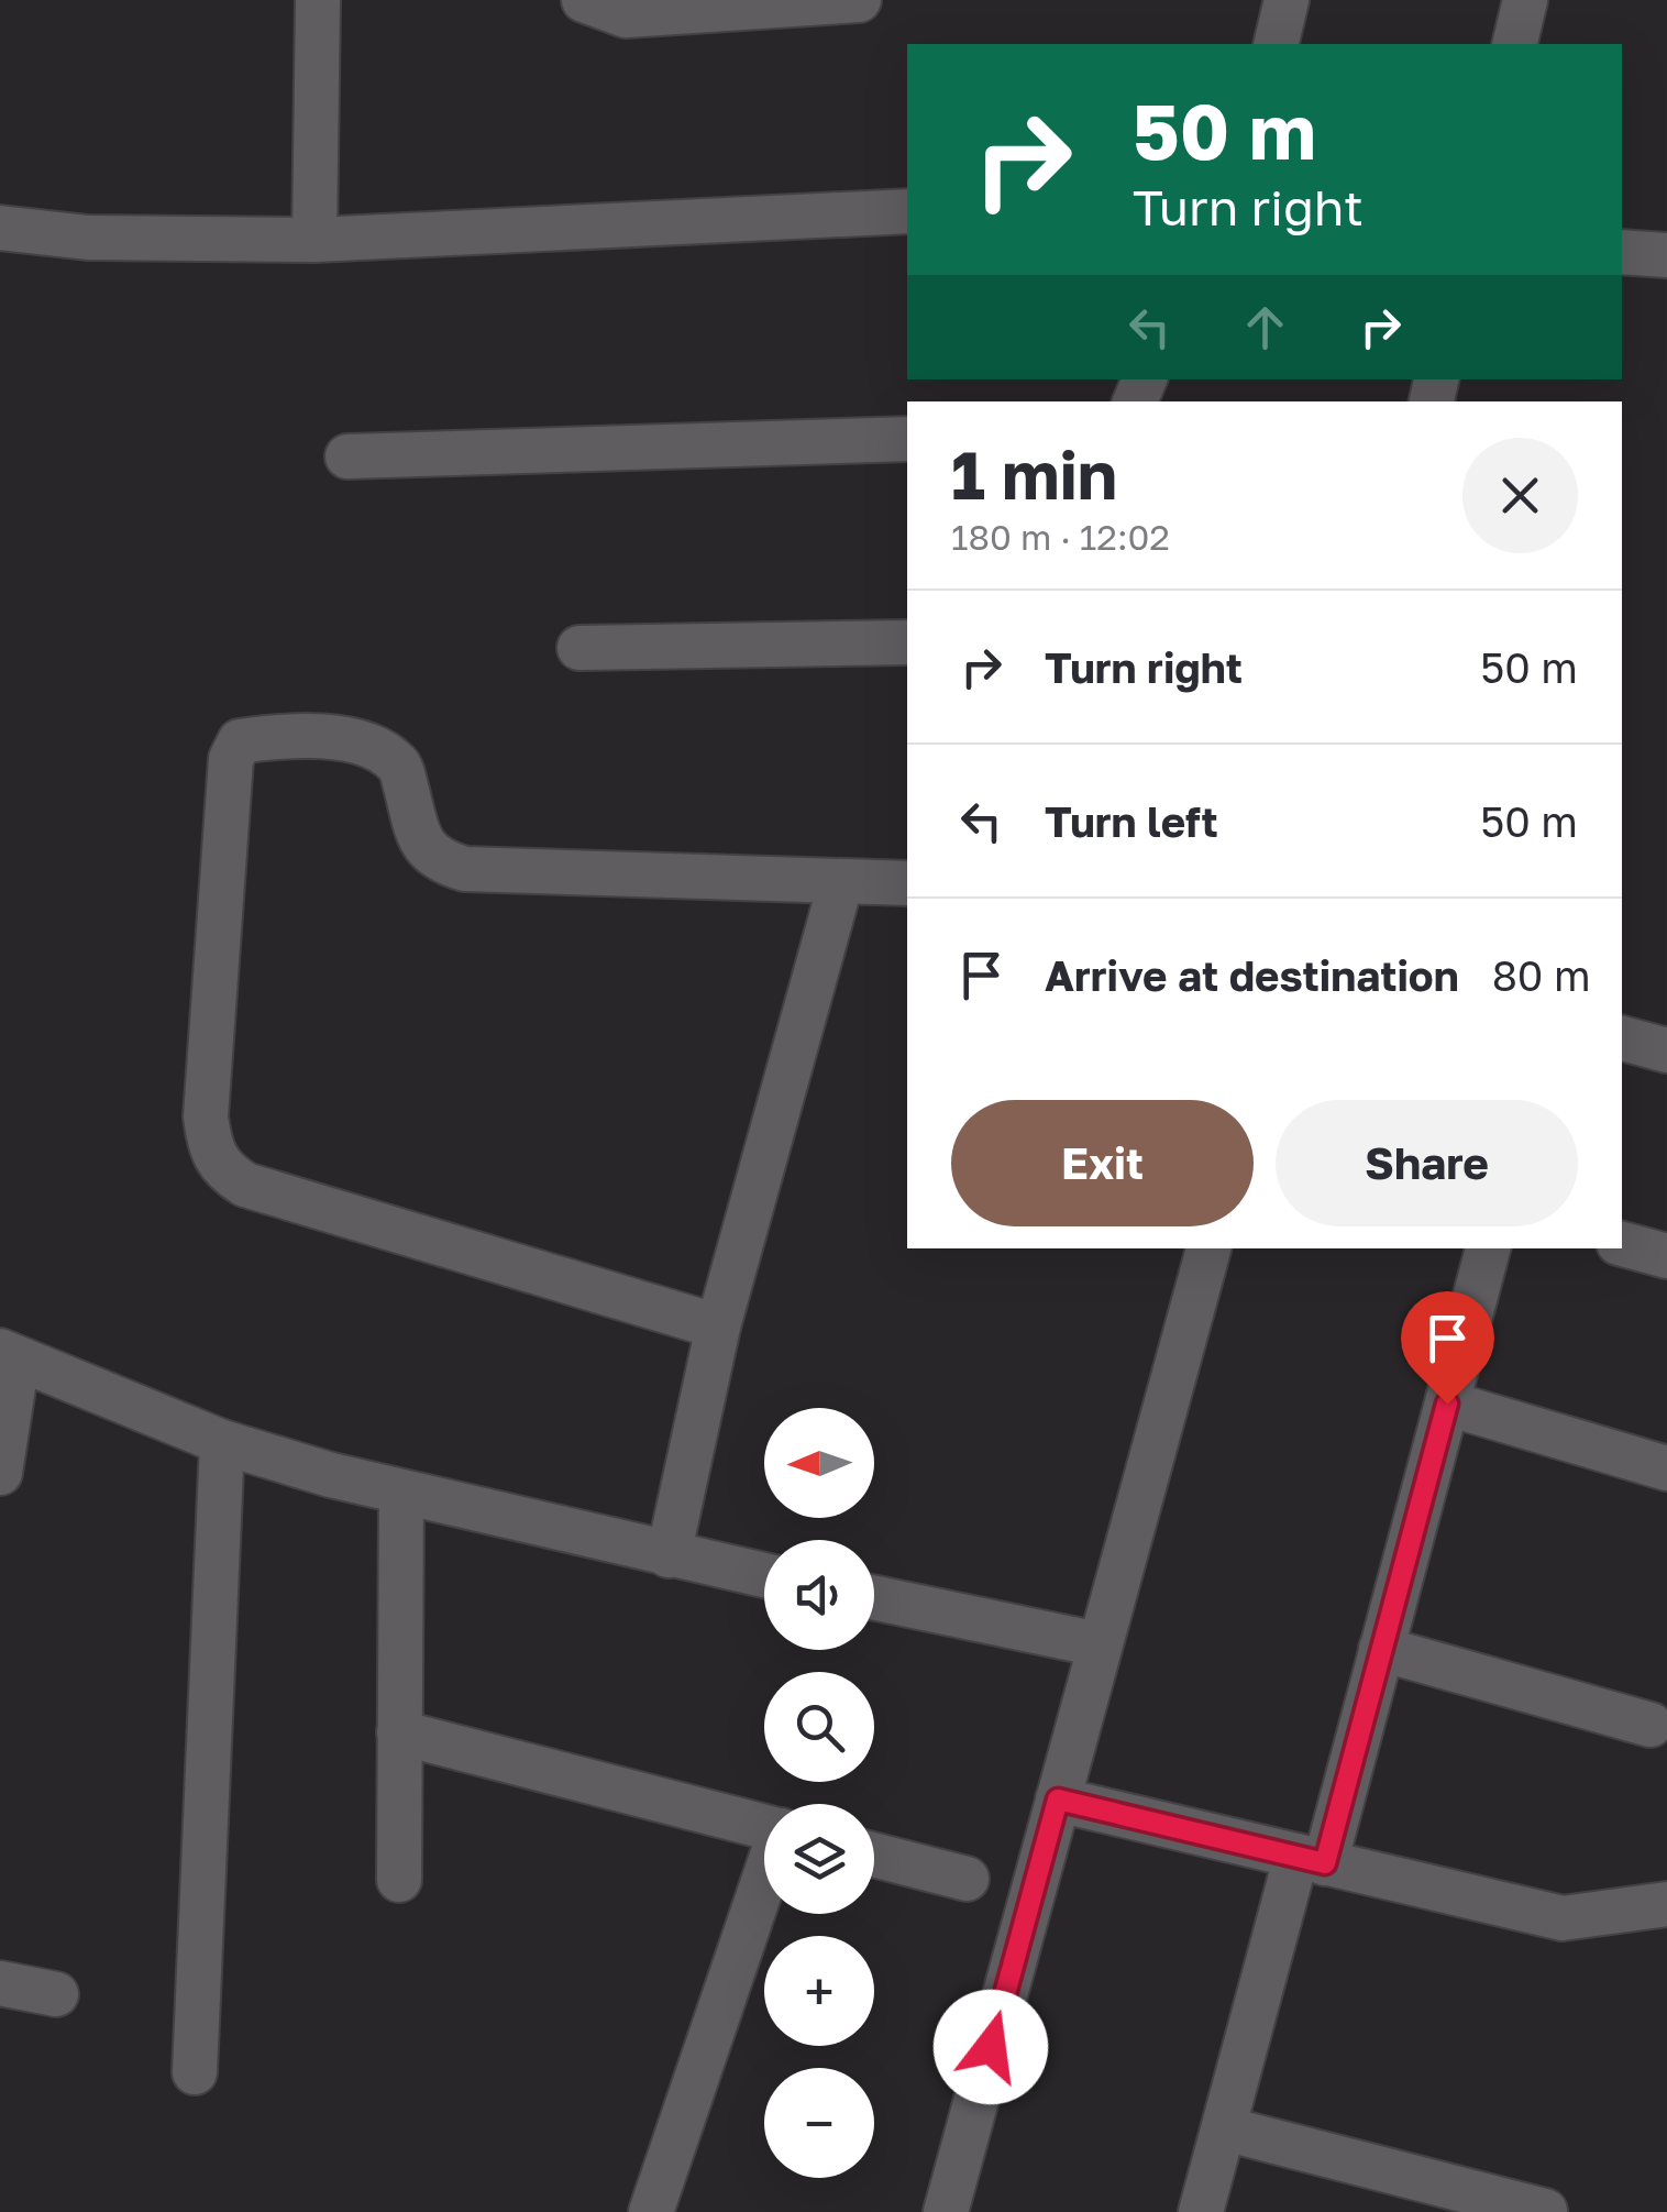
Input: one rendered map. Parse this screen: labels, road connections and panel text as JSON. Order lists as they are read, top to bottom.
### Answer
{
  "north": "left",
  "page": {
    "turn": ["50 m", "Turn right"],
    "heading": ["1 min", "180 m · 12:02"],
    "list": [
      {
        "name": "Turn right",
        "value": "50 m"
      },
      {
        "name": "Turn left",
        "value": "50 m"
      },
      {
        "name": "Arrive at destination",
        "value": "80 m"
      }
    ],
    "buttons": ["Exit", "Share"],
    "map_buttons": ["+", "−"]
  }
}
